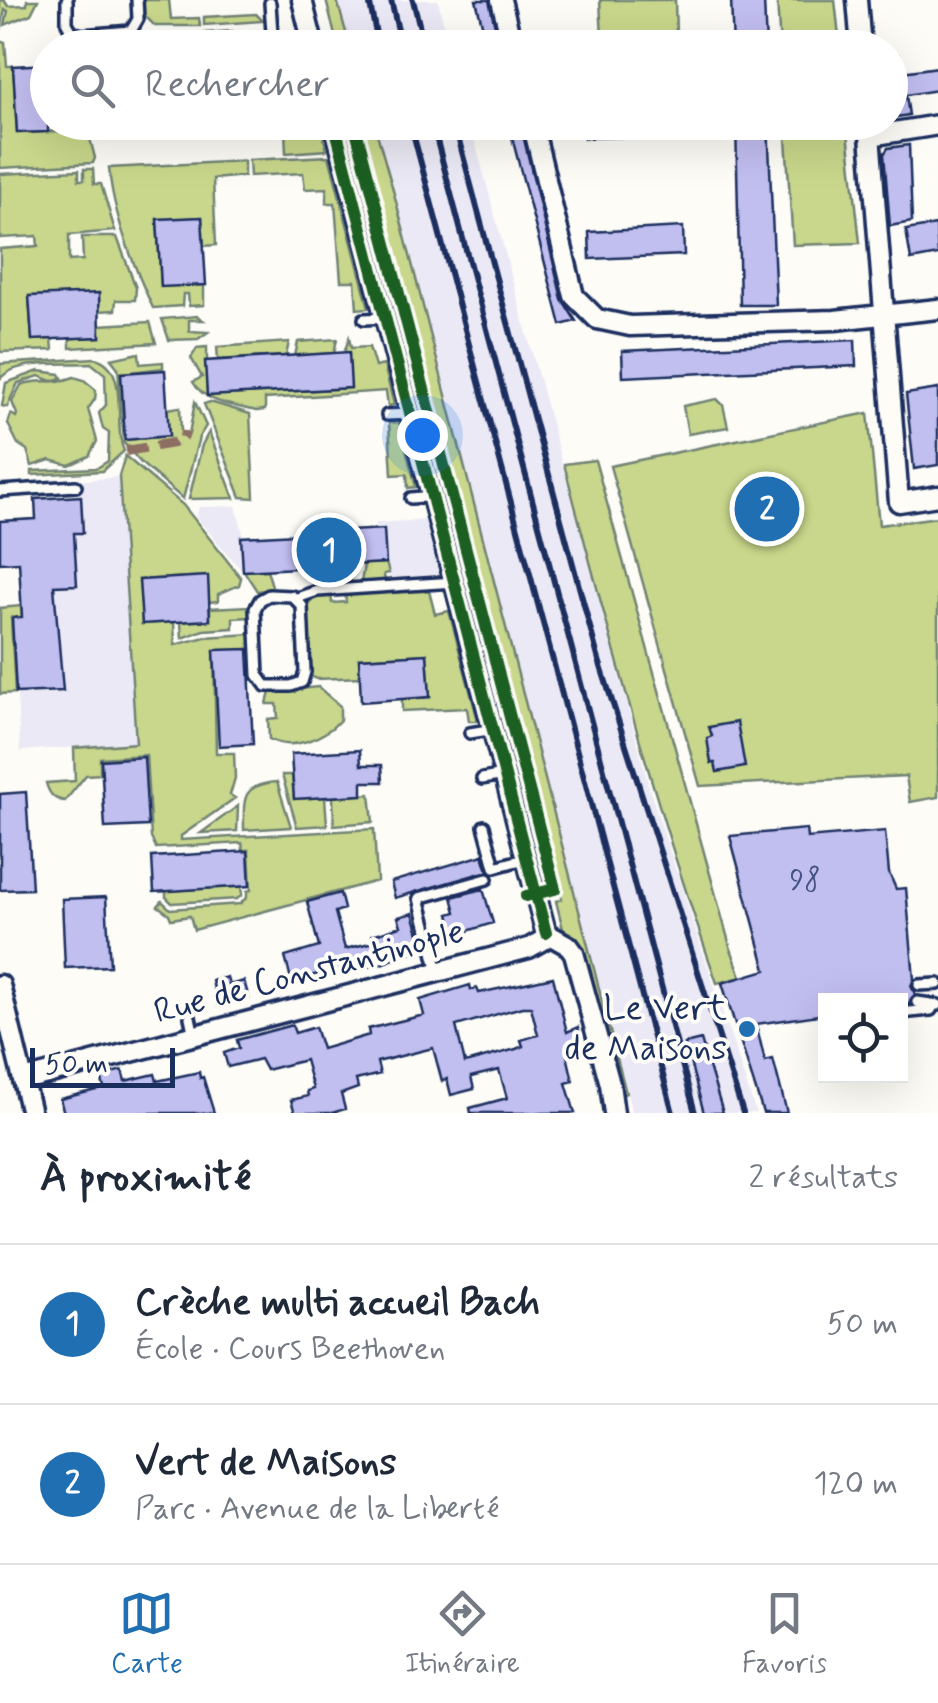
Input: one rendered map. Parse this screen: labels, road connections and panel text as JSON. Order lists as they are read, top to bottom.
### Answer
{
  "streets": {
    "street": ["Rue de Constantinople"]
  },
  "places": ["Le Vert de Maisons"],
  "house_numbers": ["98"],
  "scale_bar": "50 m",
  "page": {
    "search": "Rechercher",
    "pins": ["2", "1"],
    "scale": "50 m",
    "heading": ["À proximité", "2 résultats"],
    "list": [
      {
        "mark": "1",
        "name": "Crèche multi accueil Bach",
        "note": "École · Cours Beethoven",
        "value": "50 m"
      },
      {
        "mark": "2",
        "name": "Vert de Maisons",
        "note": "Parc · Avenue de la Liberté",
        "value": "120 m"
      }
    ],
    "nav": ["Carte", "Itinéraire", "Favoris"]
  }
}
